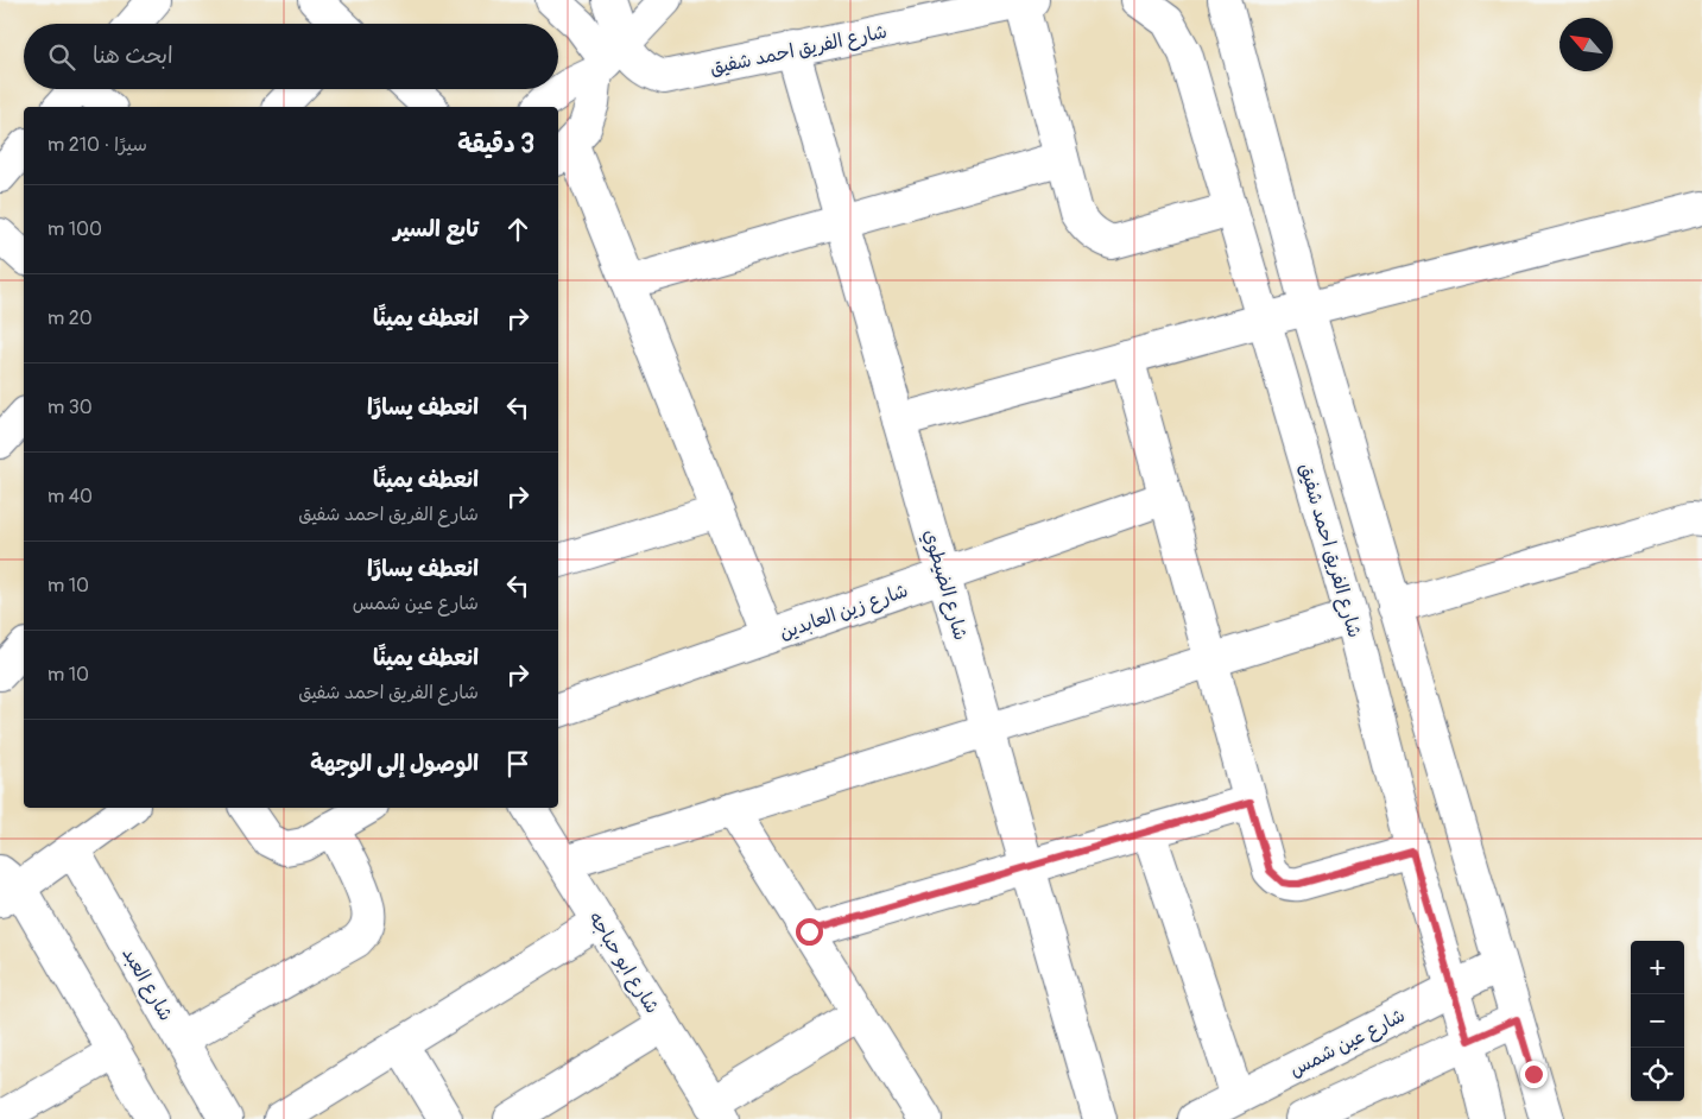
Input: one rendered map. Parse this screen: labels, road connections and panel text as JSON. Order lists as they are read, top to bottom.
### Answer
{
  "streets": {
    "street": [
      "شارع الفريق احمد شفيق",
      "شارع الضيطوي",
      "شارع زين العابدين",
      "شارع ابو حباجه",
      "شارع العبد",
      "شارع عين شمس"
    ]
  },
  "crossings": [
    ["شارع الفريق احمد شفيق", "شارع الضيطوي"],
    ["شارع الفريق احمد شفيق", "شارع عين شمس"],
    ["شارع الضيطوي", "شارع زين العابدين"]
  ],
  "north": "top left",
  "page": {
    "search": "ابحث هنا",
    "heading": ["3 دقيقة", "سيرًا · 210 m"],
    "list": [
      ["تابع السير", "100 m"],
      ["انعطف يمينًا", "20 m"],
      ["انعطف يسارًا", "30 m"],
      ["انعطف يمينًا", "شارع الفريق احمد شفيق", "40 m"],
      ["انعطف يسارًا", "شارع عين شمس", "10 m"],
      ["انعطف يمينًا", "شارع الفريق احمد شفيق", "10 m"],
      "الوصول إلى الوجهة"
    ],
    "map_buttons": ["+", "−"]
  }
}
